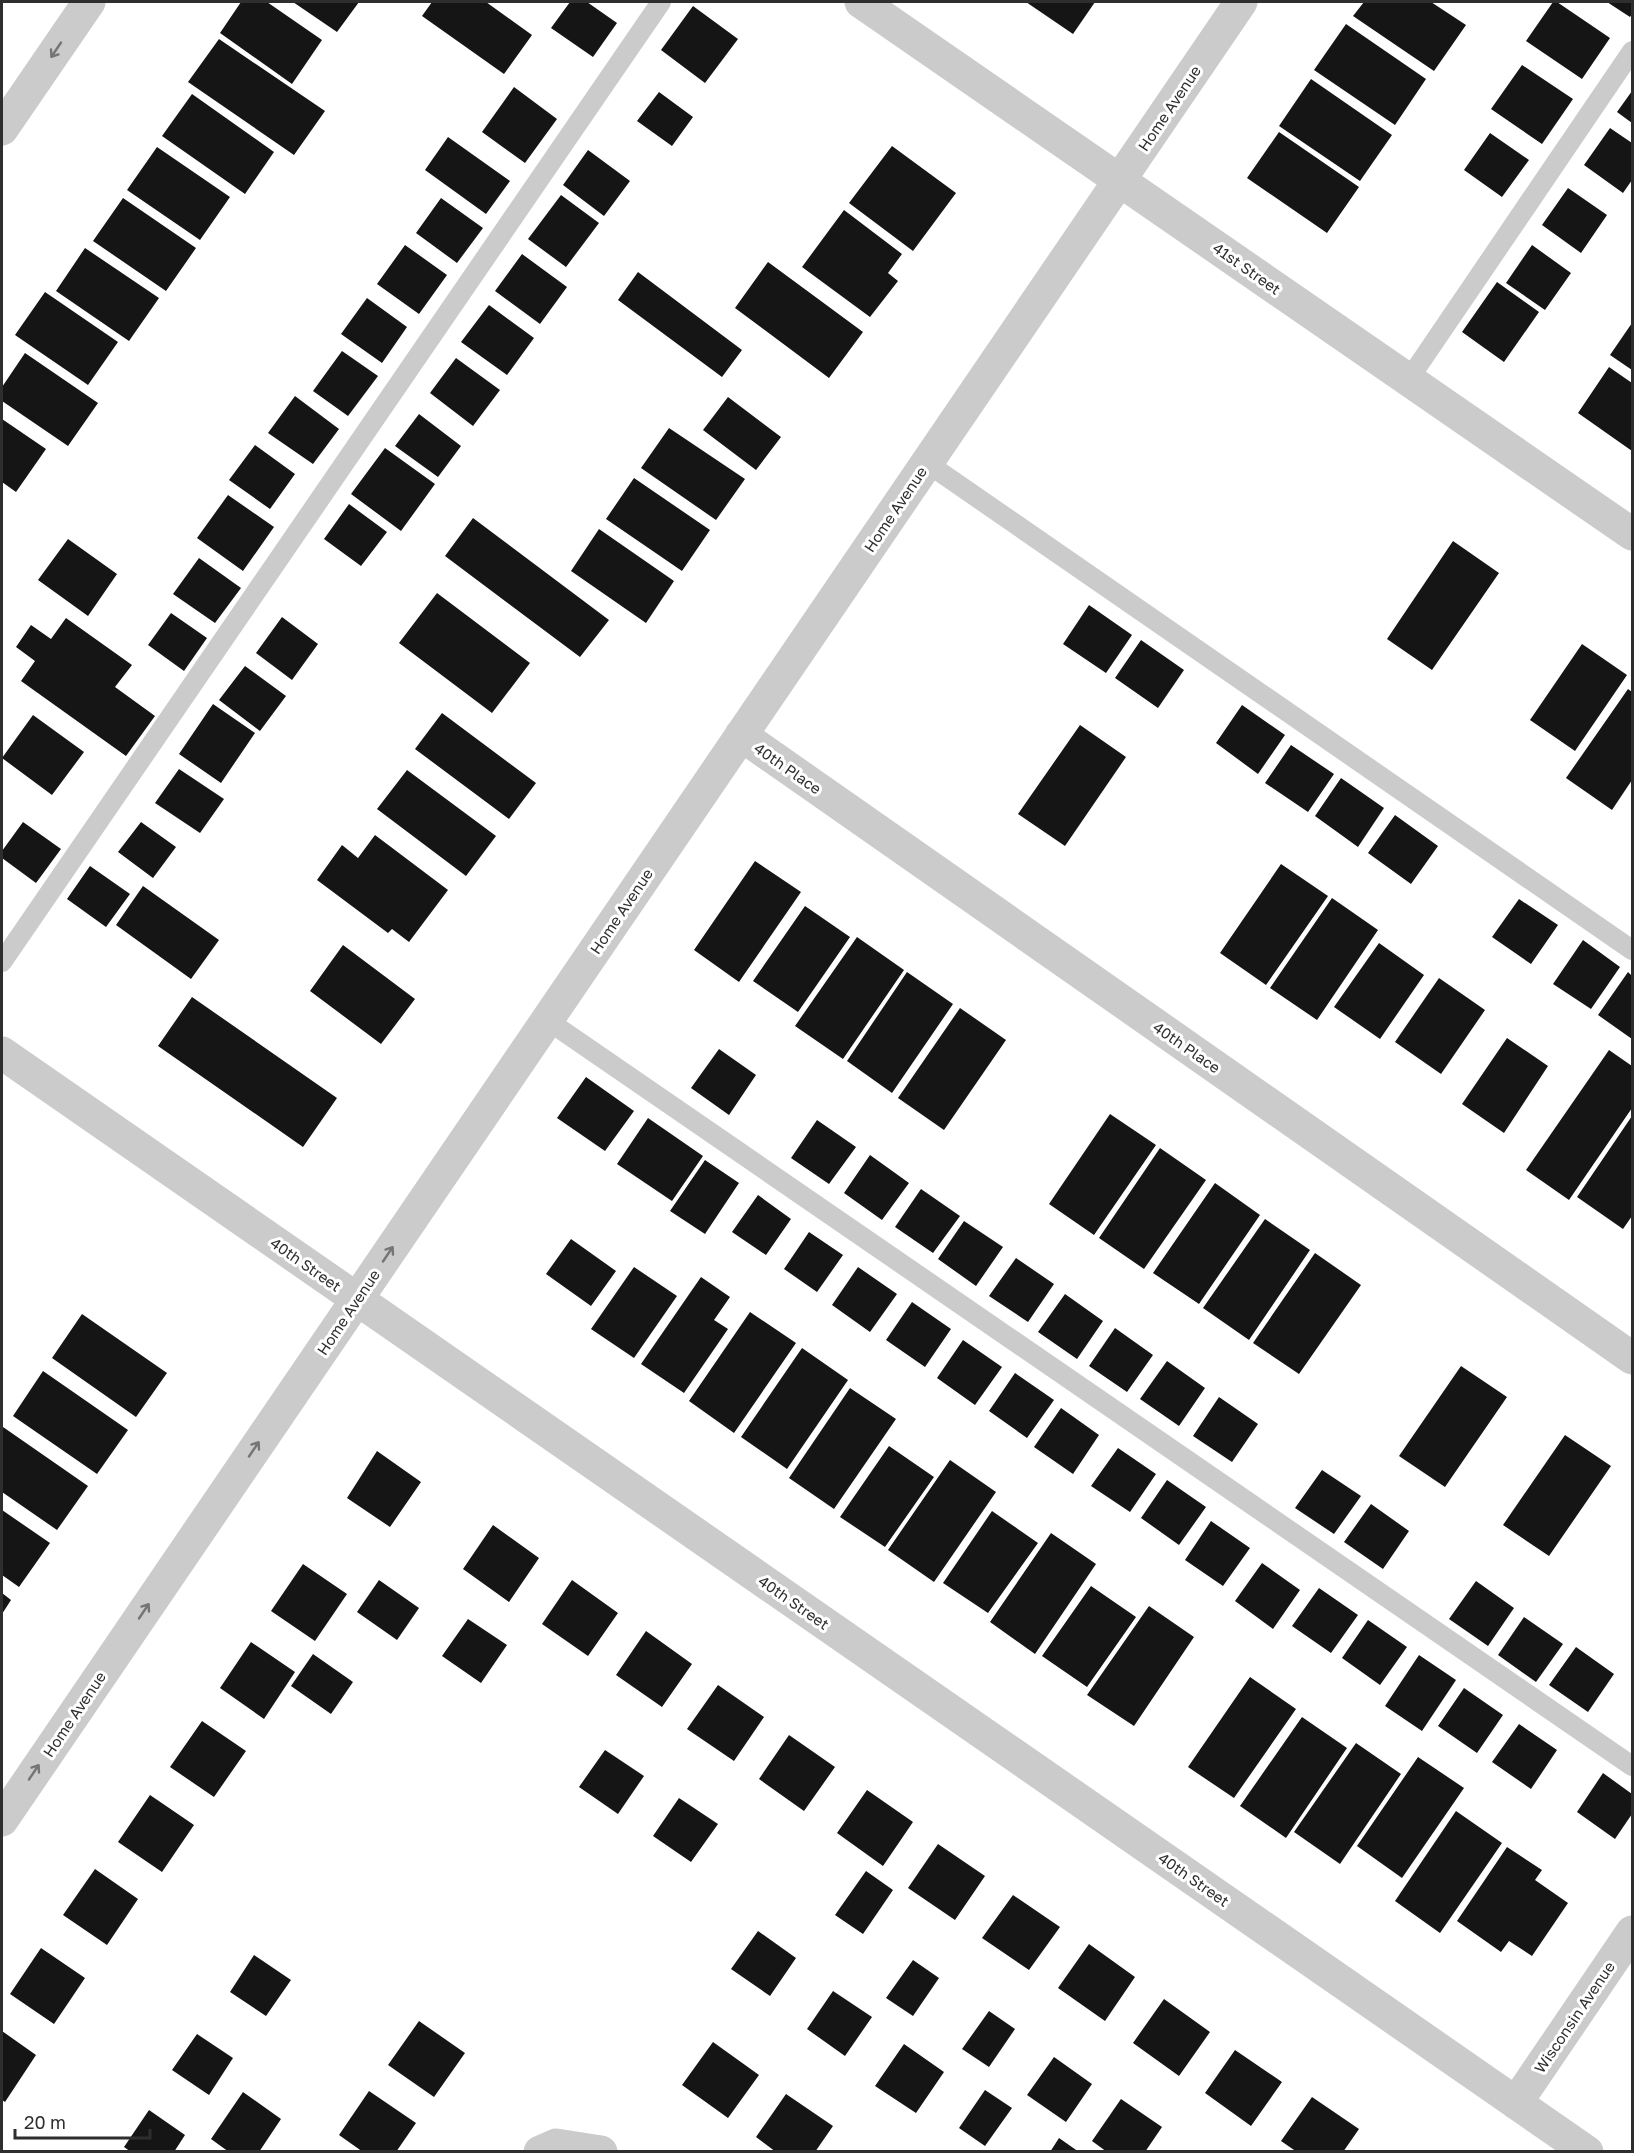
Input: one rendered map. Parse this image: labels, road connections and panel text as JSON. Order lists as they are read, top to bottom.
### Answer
{
  "streets": {
    "street": [
      "Home Avenue",
      "41st Street",
      "40th Place",
      "40th Street",
      "Wisconsin Avenue"
    ]
  },
  "crossings": [
    ["Home Avenue", "41st Street"],
    ["Home Avenue", "40th Place"],
    ["Home Avenue", "40th Street"],
    ["40th Street", "Wisconsin Avenue"]
  ],
  "one_way": ["Home Avenue"],
  "scale_bar": "20 m"
}
